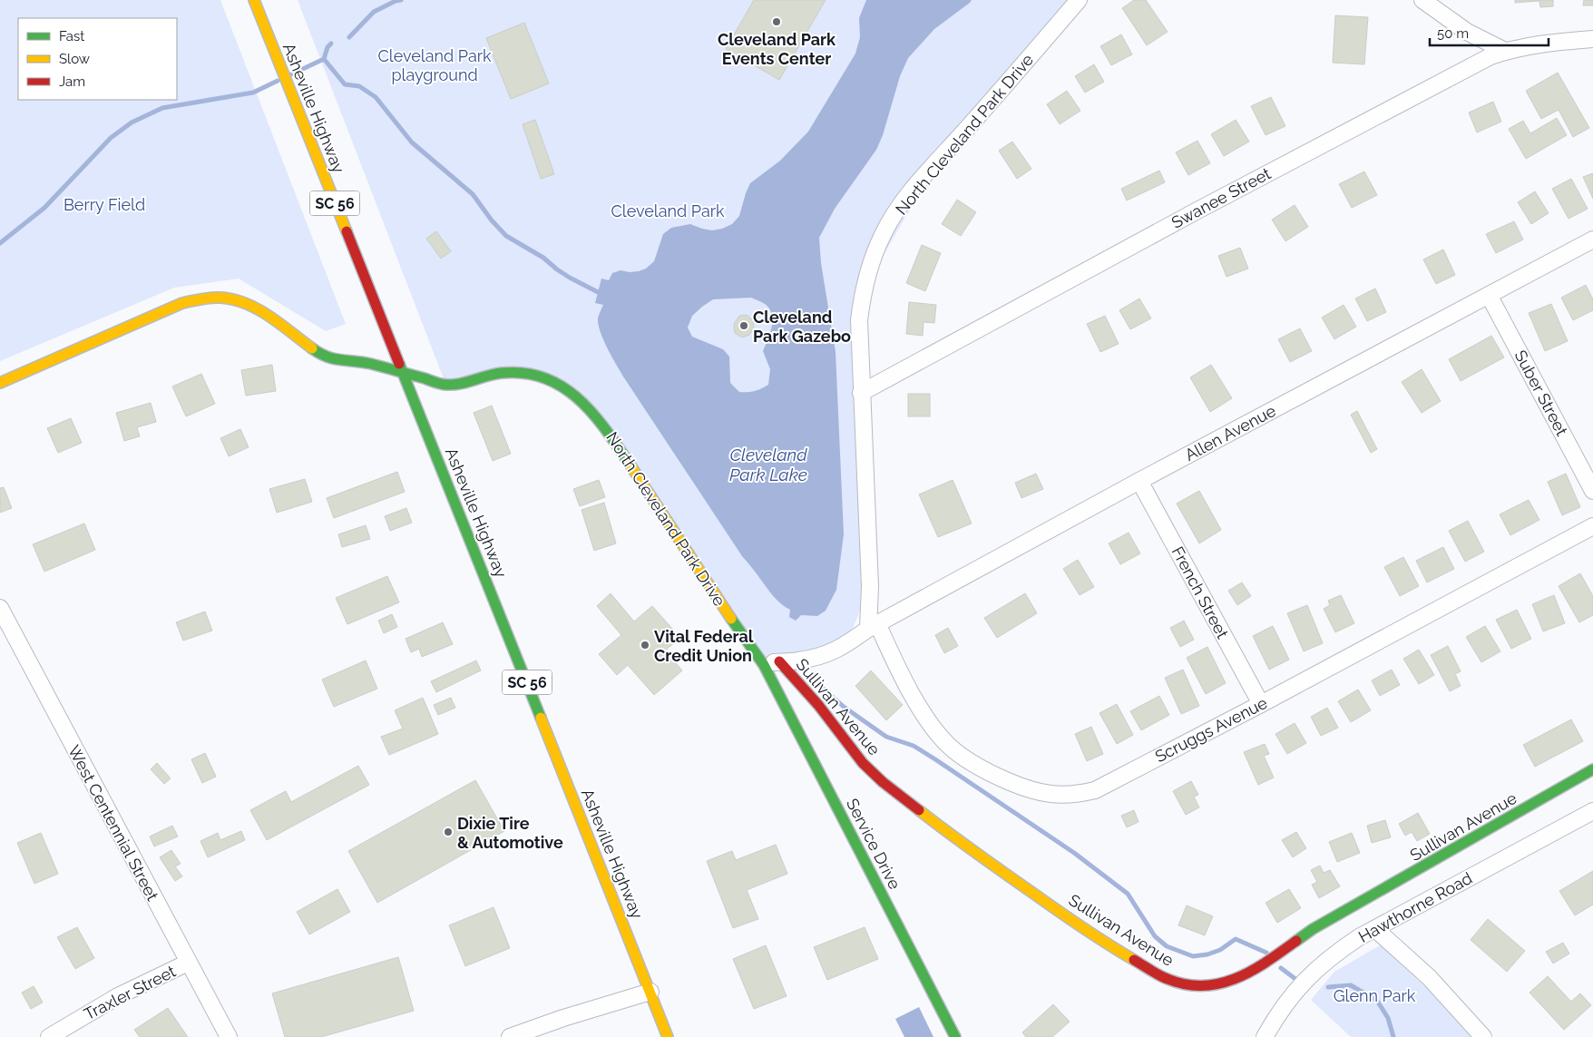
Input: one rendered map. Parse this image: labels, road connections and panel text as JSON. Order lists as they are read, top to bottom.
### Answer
{
  "streets": {
    "street": [
      "Asheville Highway",
      "North Cleveland Park Drive",
      "Swanee Street",
      "SC 56",
      "Suber Street",
      "Allen Avenue",
      "French Street",
      "Sullivan Avenue",
      "Scruggs Avenue",
      "West Centennial Street",
      "Service Drive",
      "Hawthorne Road",
      "Traxler Street"
    ]
  },
  "crossings": [
    ["Asheville Highway", "North Cleveland Park Drive"],
    ["North Cleveland Park Drive", "Swanee Street"],
    ["North Cleveland Park Drive", "Allen Avenue"],
    ["North Cleveland Park Drive", "Sullivan Avenue"],
    ["North Cleveland Park Drive", "Scruggs Avenue"],
    ["North Cleveland Park Drive", "Service Drive"],
    ["Suber Street", "Allen Avenue"],
    ["Allen Avenue", "French Street"],
    ["Allen Avenue", "Scruggs Avenue"],
    ["French Street", "Scruggs Avenue"],
    ["Sullivan Avenue", "Service Drive"],
    ["West Centennial Street", "Traxler Street"]
  ],
  "water": ["Cleveland Park Lake"],
  "parks": [
    "Cleveland Park playground",
    "Berry Field",
    "Cleveland Park",
    "Glenn Park"
  ],
  "places": [
    "Cleveland Park Events Center",
    "Cleveland Park Gazebo",
    "Vital Federal Credit Union",
    "Dixie Tire & Automotive"
  ],
  "legend": ["Fast", "Slow", "Jam"],
  "scale_bar": "50 m"
}
